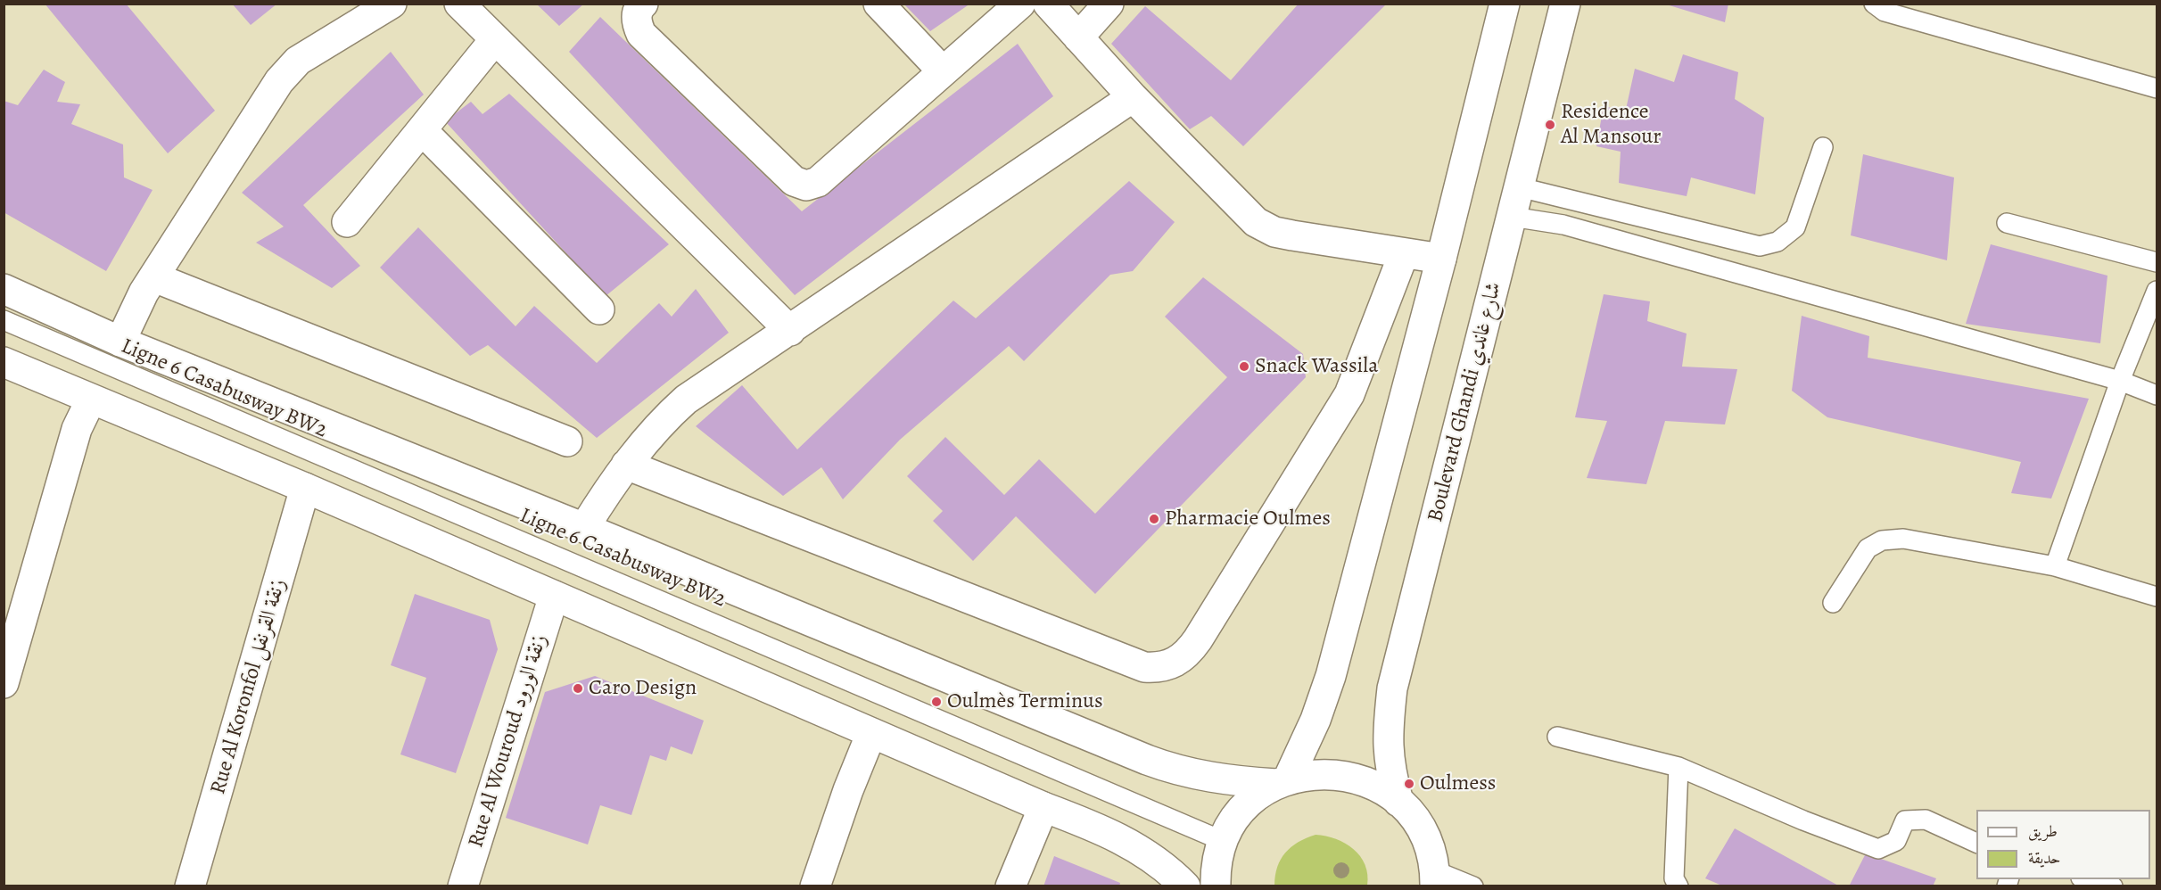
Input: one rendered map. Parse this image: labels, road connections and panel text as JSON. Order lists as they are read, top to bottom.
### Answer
{
  "streets": {
    "street": ["Boulevard Ghandi شارع غاندي", "Rue Al Koronfol زنقة القرنفل", "Rue Al Wouroud زنقة الورود"],
    "lane": ["Ligne 6 Casabusway BW2"]
  },
  "places": [
    "Residence Al Mansour",
    "Snack Wassila",
    "Pharmacie Oulmes",
    "Caro Design",
    "Oulmès Terminus",
    "Oulmess"
  ],
  "legend": ["طريق", "حديقة"]
}
